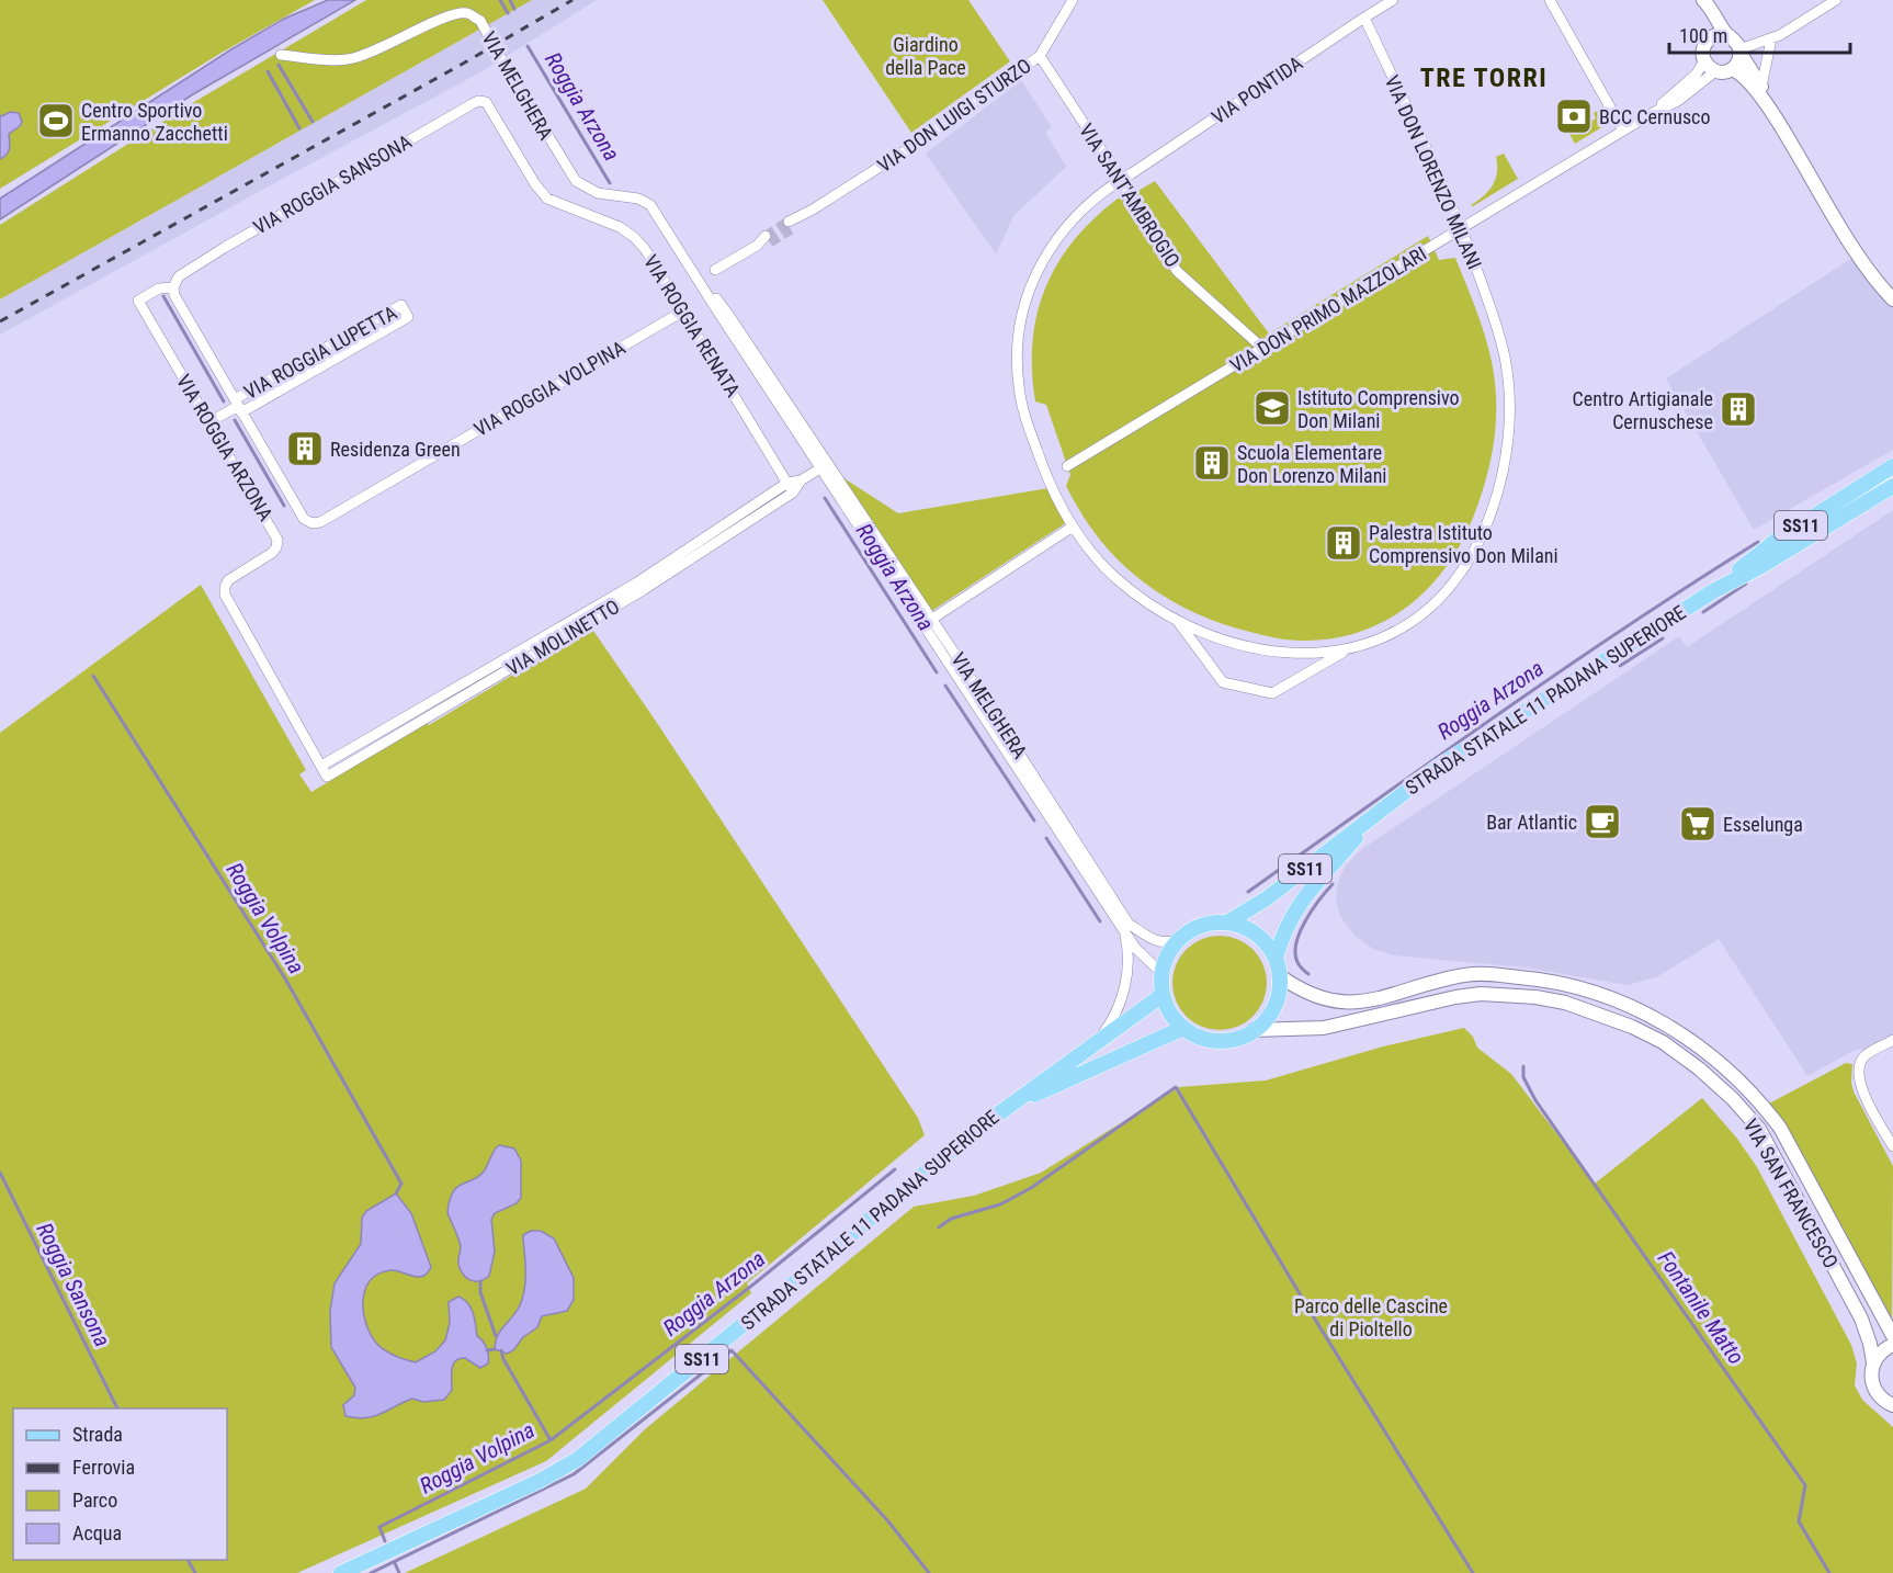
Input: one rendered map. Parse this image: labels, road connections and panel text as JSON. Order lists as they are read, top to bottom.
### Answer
{
  "streets": {
    "main road": ["SS11", "STRADA STATALE 11 PADANA SUPERIORE"],
    "street": [
      "VIA MELGHERA",
      "VIA PONTIDA",
      "VIA DON LUIGI STURZO",
      "VIA DON LORENZO MILANI",
      "VIA ROGGIA SANSONA",
      "VIA SANT'AMBROGIO",
      "VIA DON PRIMO MAZZOLARI",
      "VIA ROGGIA RENATA",
      "VIA ROGGIA LUPETTA",
      "VIA ROGGIA VOLPINA",
      "VIA ROGGIA ARZONA",
      "VIA MOLINETTO",
      "VIA SAN FRANCESCO"
    ]
  },
  "crossings": [
    ["VIA MELGHERA", "VIA MOLINETTO"],
    ["VIA MELGHERA", "STRADA STATALE 11 PADANA SUPERIORE"],
    ["VIA MELGHERA", "VIA SAN FRANCESCO"],
    ["VIA PONTIDA", "VIA DON LORENZO MILANI"],
    ["VIA PONTIDA", "VIA SANT'AMBROGIO"],
    ["VIA DON LUIGI STURZO", "VIA SANT'AMBROGIO"],
    ["VIA DON LORENZO MILANI", "VIA SANT'AMBROGIO"],
    ["VIA DON LORENZO MILANI", "VIA DON PRIMO MAZZOLARI"],
    ["VIA ROGGIA SANSONA", "VIA ROGGIA RENATA"],
    ["VIA ROGGIA SANSONA", "VIA ROGGIA ARZONA"],
    ["VIA SANT'AMBROGIO", "VIA DON PRIMO MAZZOLARI"],
    ["VIA ROGGIA RENATA", "VIA ROGGIA VOLPINA"],
    ["VIA ROGGIA RENATA", "VIA MOLINETTO"],
    ["VIA ROGGIA LUPETTA", "VIA ROGGIA ARZONA"],
    ["VIA ROGGIA VOLPINA", "VIA ROGGIA ARZONA"],
    ["VIA ROGGIA ARZONA", "VIA MOLINETTO"],
    ["SS11", "STRADA STATALE 11 PADANA SUPERIORE"],
    ["STRADA STATALE 11 PADANA SUPERIORE", "VIA SAN FRANCESCO"]
  ],
  "districts": ["TRE TORRI"],
  "water": [
    "Roggia Arzona",
    "Roggia Volpina",
    "Roggia Sansona",
    "Fontanile Matto"
  ],
  "parks": ["Giardino della Pace", "Parco delle Cascine di Pioltello"],
  "places": {
    "bank": ["BCC Cernusco"],
    "sports": ["Centro Sportivo Ermanno Zacchetti"],
    "school or university": ["Istituto Comprensivo Don Milani"],
    "building": [
      "Centro Artigianale Cernuschese",
      "Residenza Green",
      "Scuola Elementare Don Lorenzo Milani",
      "Palestra Istituto Comprensivo Don Milani"
    ],
    "cafe": ["Bar Atlantic"],
    "supermarket": ["Esselunga"]
  },
  "legend": [
    "Strada",
    "Ferrovia",
    "Parco",
    "Acqua"
  ],
  "scale_bar": "100 m"
}
